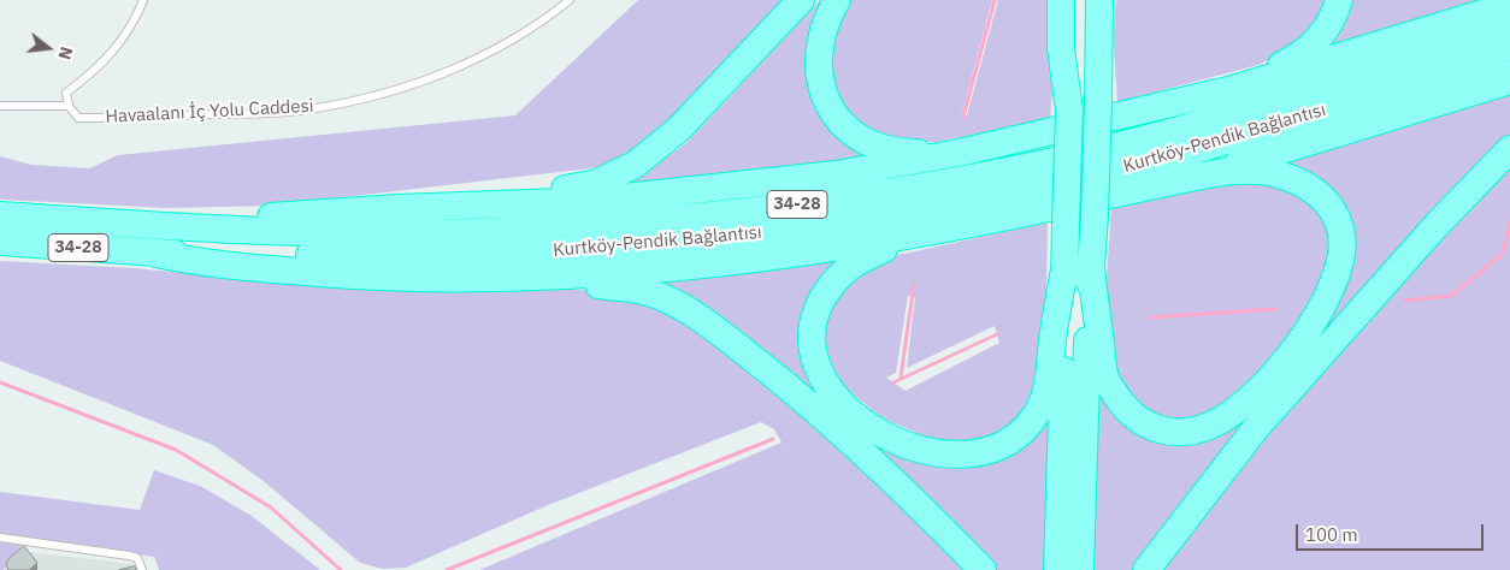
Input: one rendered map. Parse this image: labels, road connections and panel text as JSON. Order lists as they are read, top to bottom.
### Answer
{
  "streets": {
    "highway": ["Kurtköy-Pendik Bağlantısı", "34-28"],
    "lane": ["Havaalanı İç Yolu Caddesi"]
  },
  "scale_bar": "100 m",
  "north": "right"
}
